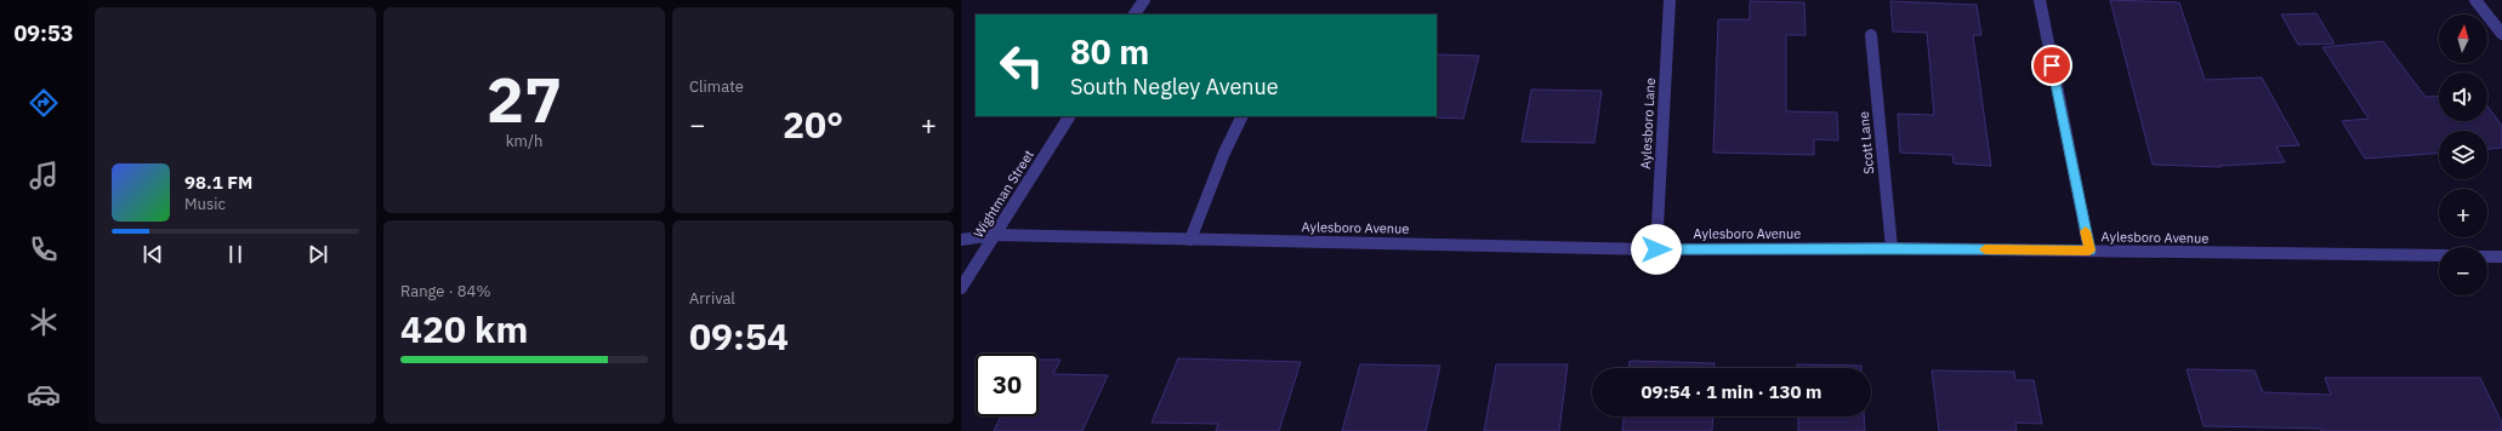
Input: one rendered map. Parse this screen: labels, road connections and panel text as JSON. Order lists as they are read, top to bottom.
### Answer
{
  "streets": {
    "street": [
      "Aylesboro Lane",
      "Scott Lane",
      "Wightman Street",
      "Aylesboro Avenue"
    ]
  },
  "crossings": [
    ["Aylesboro Lane", "Aylesboro Avenue"],
    ["Scott Lane", "Aylesboro Avenue"],
    ["Wightman Street", "Aylesboro Avenue"]
  ],
  "north": "top",
  "page": {
    "tabs": "09:53",
    "tile": [
      ["27", "km/h"],
      "Climate",
      ["Range · 84%", "420 km"],
      ["Arrival", "09:54"]
    ],
    "map_buttons": ["+", "−"],
    "turn": ["80 m", "South Negley Avenue"],
    "heat": ["−", "20°", "+"],
    "song": ["98.1 FM", "Music"],
    "limit": "30",
    "trip": "09:54 · 1 min · 130 m"
  }
}
